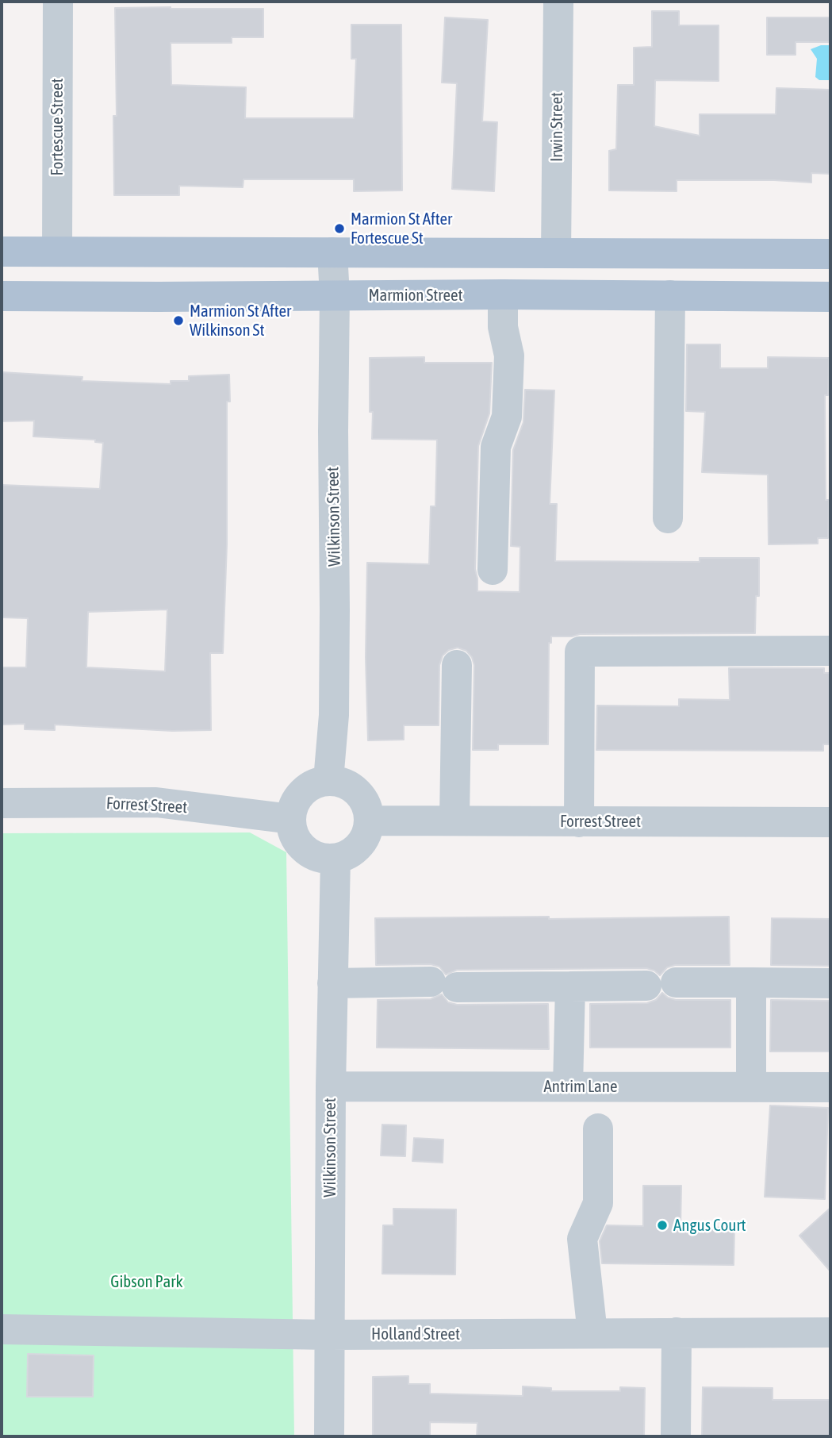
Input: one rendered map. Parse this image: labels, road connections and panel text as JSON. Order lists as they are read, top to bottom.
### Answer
{
  "streets": {
    "main road": ["Marmion Street"],
    "street": [
      "Fortescue Street",
      "Irwin Street",
      "Wilkinson Street",
      "Forrest Street",
      "Antrim Lane",
      "Holland Street"
    ]
  },
  "crossings": [
    ["Marmion Street", "Wilkinson Street"],
    ["Wilkinson Street", "Forrest Street"],
    ["Wilkinson Street", "Antrim Lane"],
    ["Wilkinson Street", "Holland Street"]
  ],
  "parks": ["Gibson Park"],
  "places": ["Marmion St After Fortescue St", "Marmion St After Wilkinson St", "Angus Court"]
}
